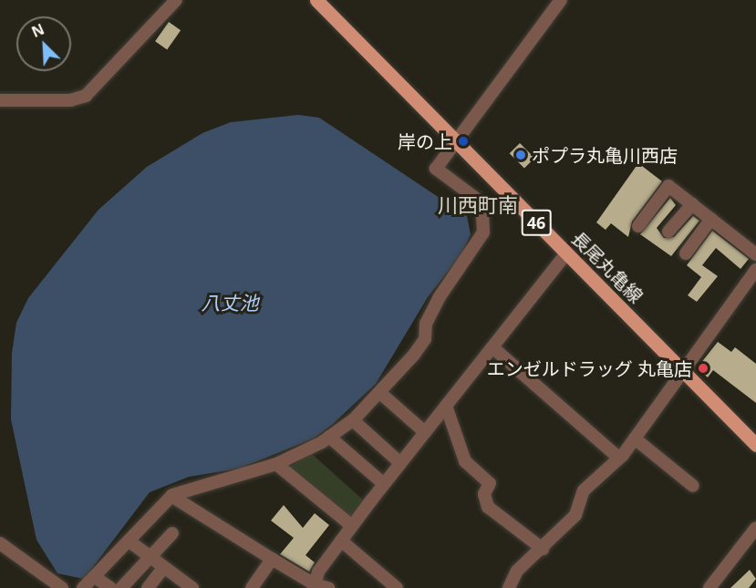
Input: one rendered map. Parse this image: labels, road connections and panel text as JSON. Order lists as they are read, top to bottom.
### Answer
{
  "streets": {
    "main road": ["46", "長尾丸亀線"]
  },
  "districts": ["川西町南"],
  "water": ["八丈池"],
  "places": ["岸の上", "ポプラ丸亀川西店", "エンゼルドラッグ 丸亀店"],
  "north": "top left"
}
